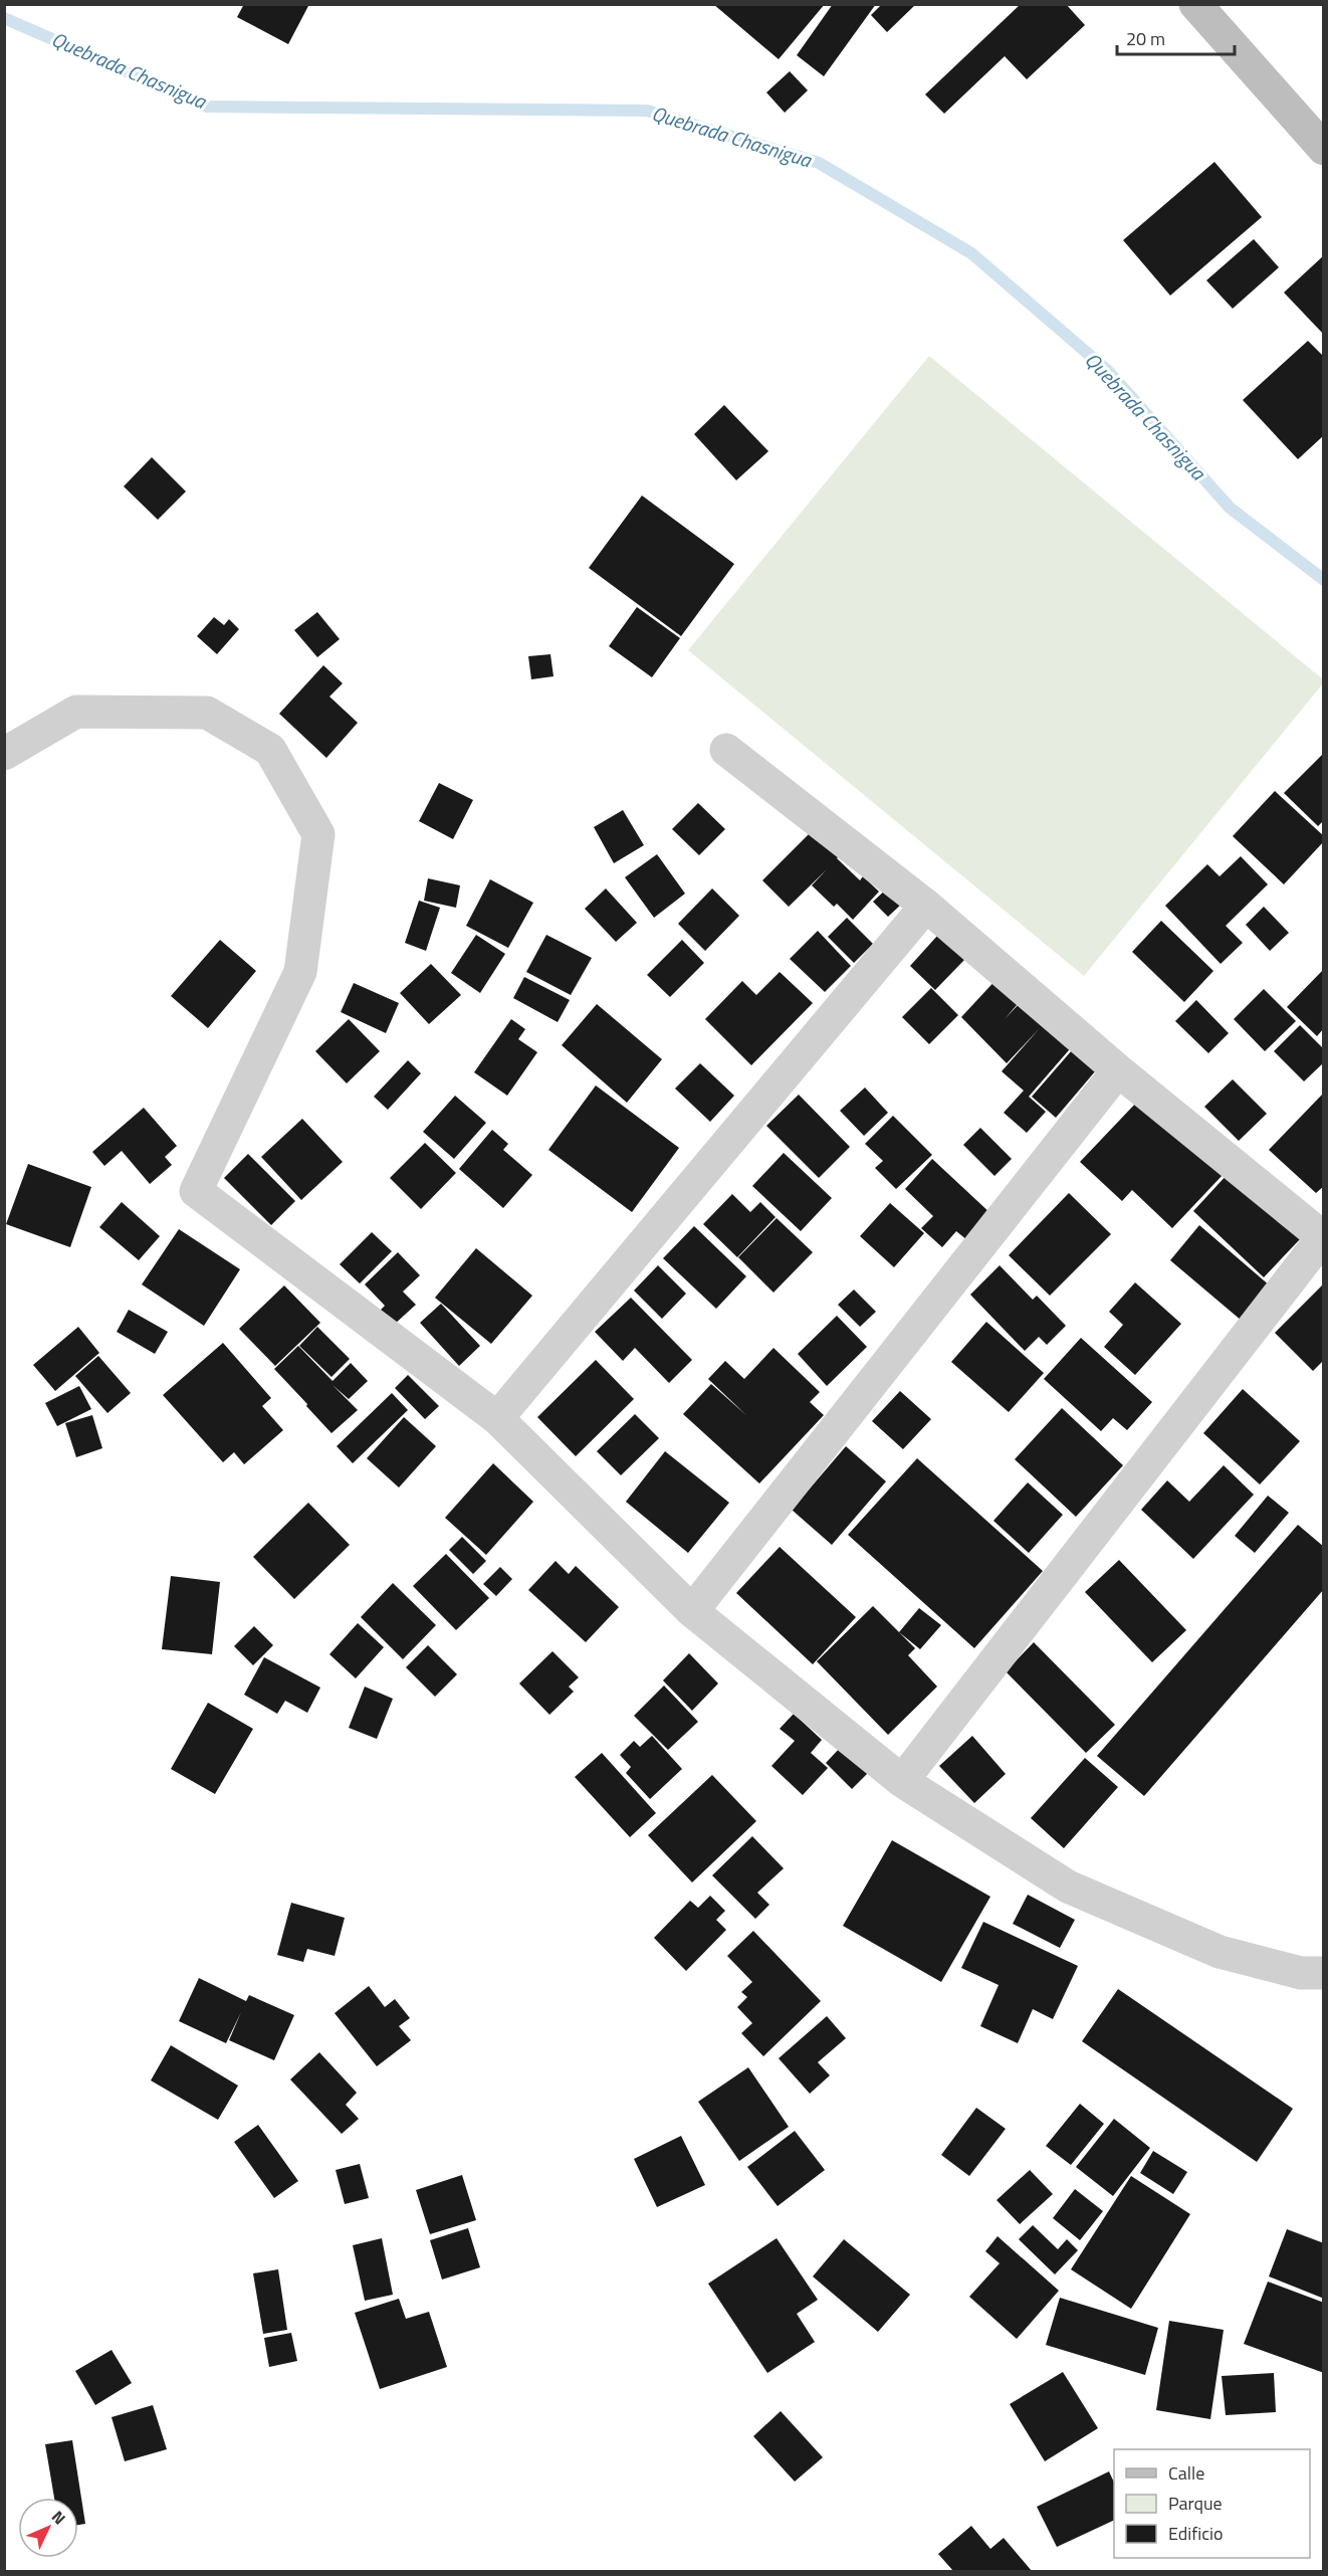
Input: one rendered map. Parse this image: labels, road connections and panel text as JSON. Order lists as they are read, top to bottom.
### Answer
{
  "water": ["Quebrada Chasnigua"],
  "legend": ["Calle", "Parque", "Edificio"],
  "scale_bar": "20 m",
  "north": "top right"
}
